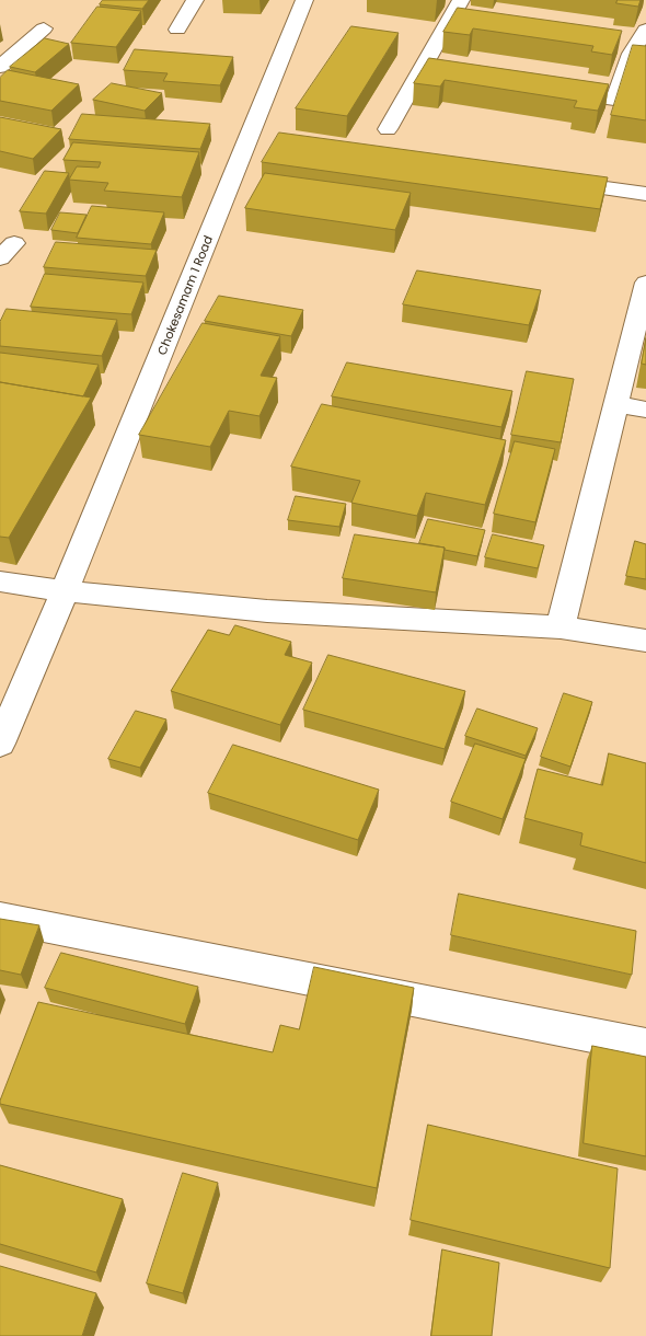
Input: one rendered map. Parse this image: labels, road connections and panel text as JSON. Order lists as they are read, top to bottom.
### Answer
{
  "streets": {
    "street": ["Chokesamam 1 Road"]
  }
}
